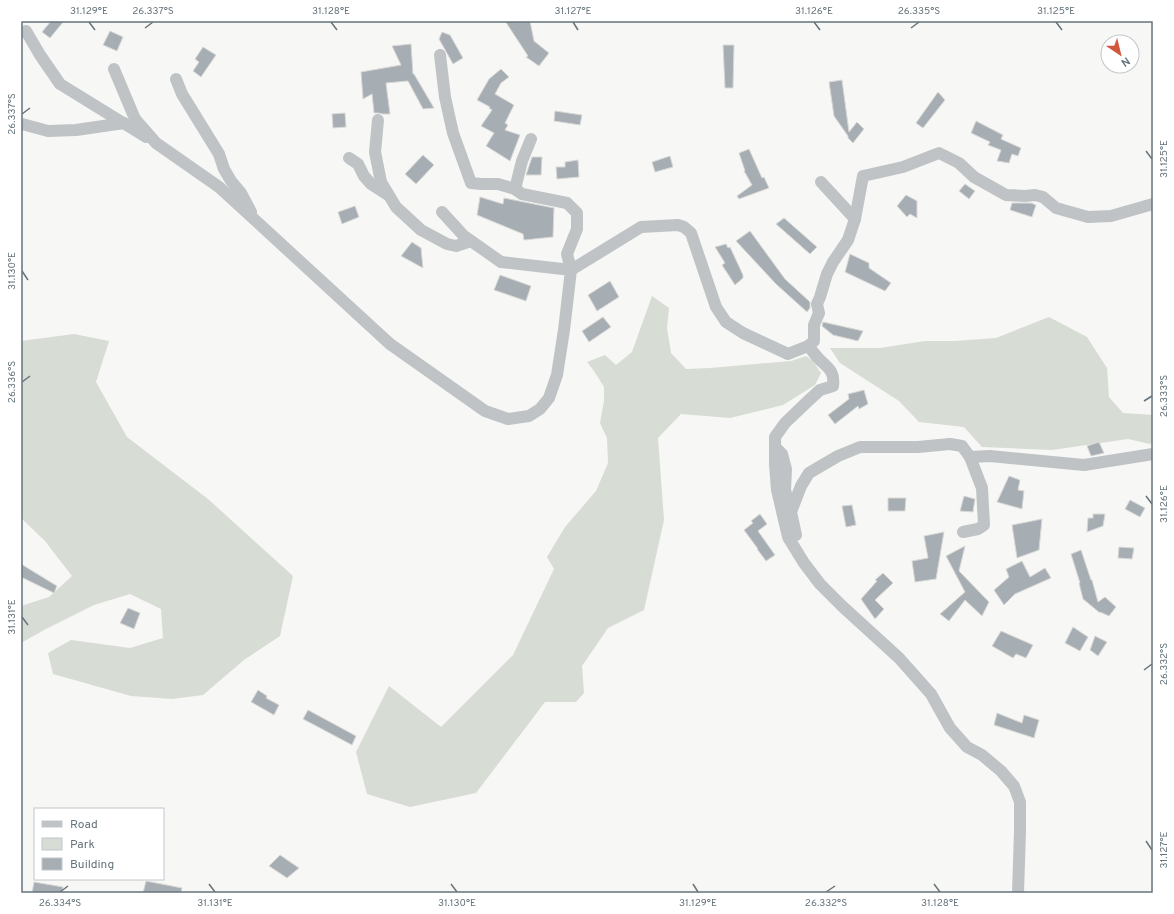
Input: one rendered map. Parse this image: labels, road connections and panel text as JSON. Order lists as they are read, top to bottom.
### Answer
{
  "legend": ["Road", "Park", "Building"],
  "north": "bottom right",
  "coordinates": [
    "31.129°E",
    "26.337°S",
    "31.128°E",
    "31.127°E",
    "31.126°E",
    "26.335°S",
    "31.125°E",
    "31.130°E",
    "26.336°S",
    "26.333°S",
    "31.131°E",
    "26.332°S",
    "26.334°S"
  ]
}
